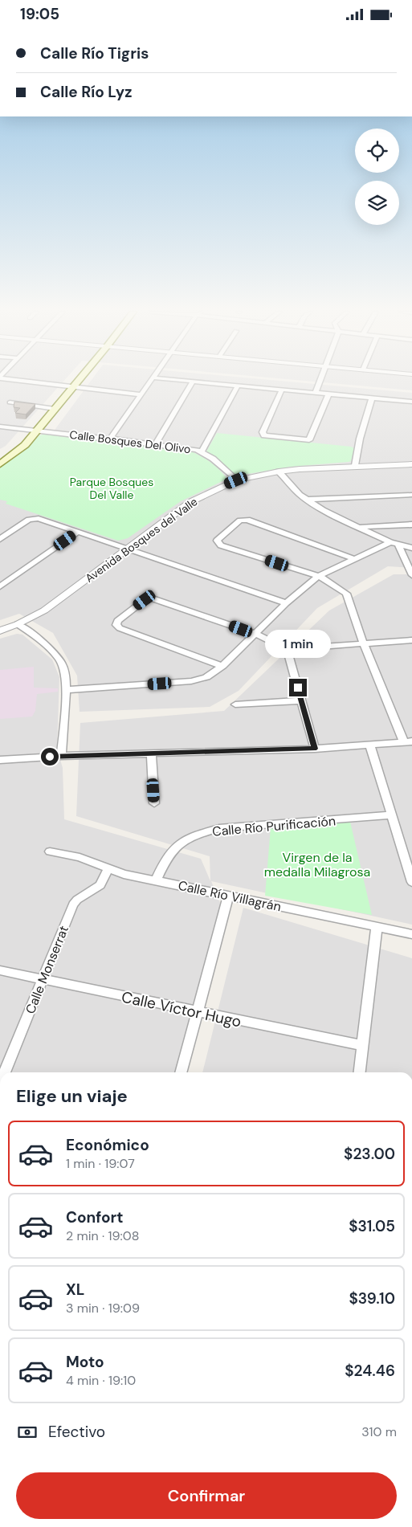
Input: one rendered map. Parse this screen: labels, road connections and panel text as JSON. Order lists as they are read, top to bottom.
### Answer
{
  "streets": {
    "street": [
      "Calle Bosques Del Olivo",
      "Avenida Bosques del Valle",
      "Calle Río Purificación",
      "Calle Río Villagrán",
      "Calle Monserrat",
      "Calle Víctor Hugo"
    ]
  },
  "crossings": [
    ["Calle Bosques Del Olivo", "Avenida Bosques del Valle"],
    ["Calle Río Purificación", "Calle Río Villagrán"],
    ["Calle Río Villagrán", "Calle Monserrat"],
    ["Calle Monserrat", "Calle Víctor Hugo"]
  ],
  "parks": ["Parque Bosques Del Valle", "Virgen de la medalla Milagrosa"],
  "page": {
    "status": "19:05",
    "banner": ["Calle Río Tigris", "Calle Río Lyz"],
    "bubble": "1 min",
    "heading": "Elige un viaje",
    "list": [
      {
        "name": "Económico",
        "note": "1 min · 19:07",
        "value": "$23.00"
      },
      {
        "name": "Confort",
        "note": "2 min · 19:08",
        "value": "$31.05"
      },
      {
        "name": "XL",
        "note": "3 min · 19:09",
        "value": "$39.10"
      },
      {
        "name": "Moto",
        "note": "4 min · 19:10",
        "value": "$24.46"
      }
    ],
    "pay": ["Efectivo", "310 m"],
    "buttons": "Confirmar"
  }
}
